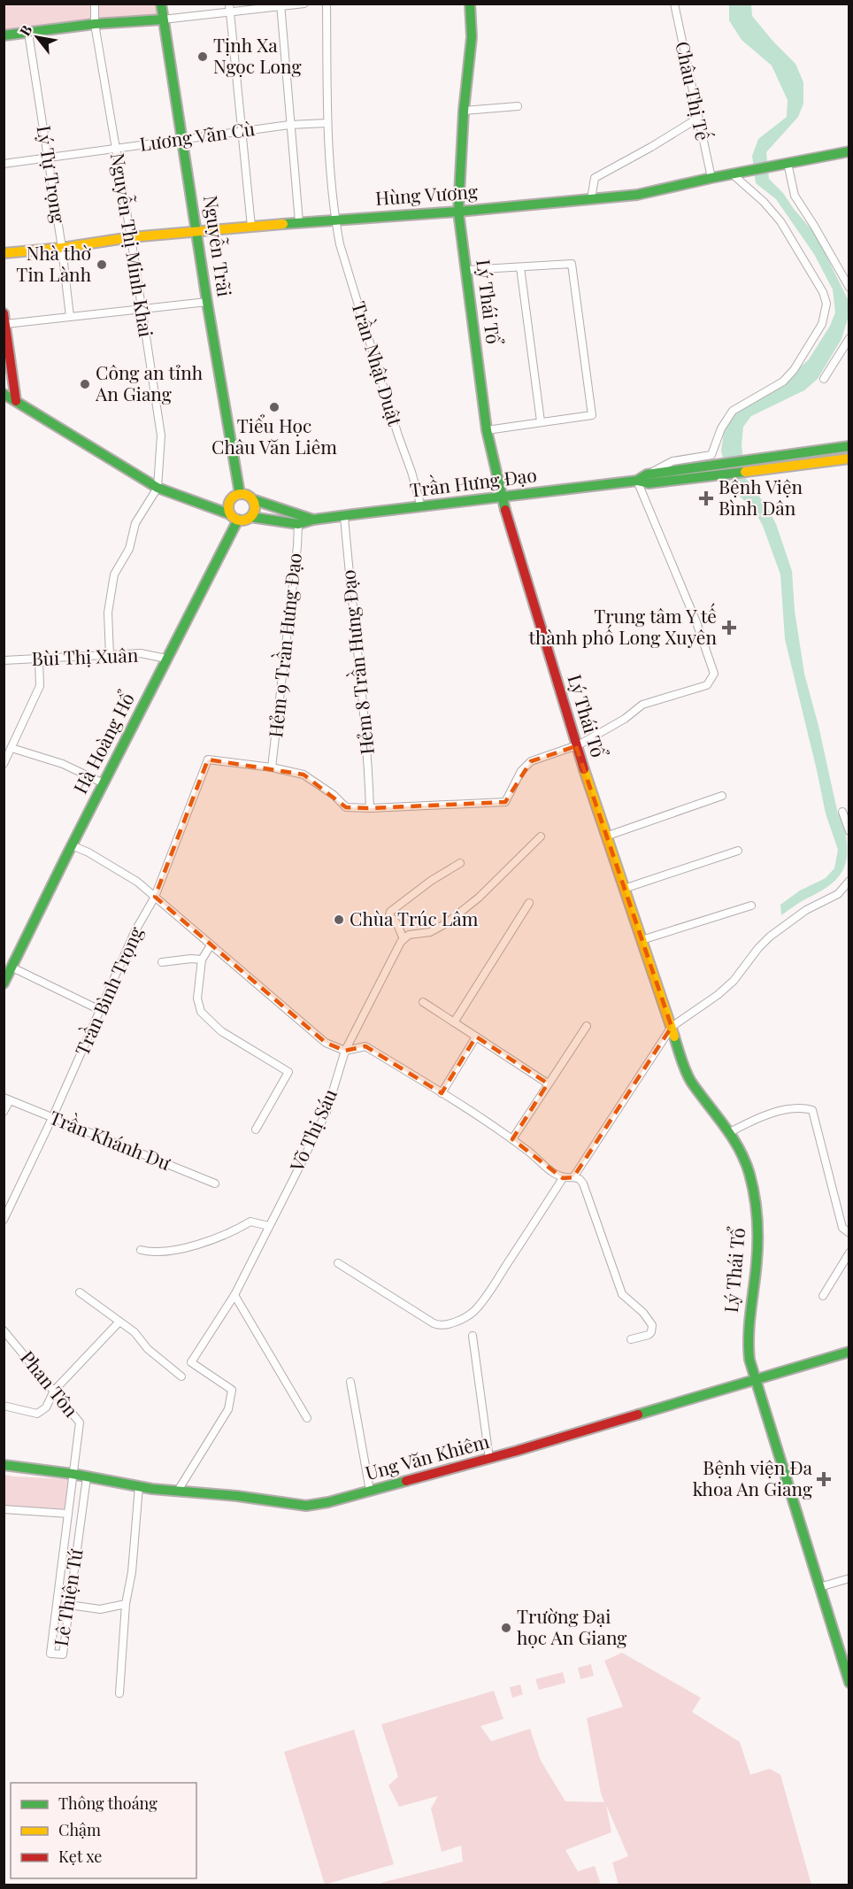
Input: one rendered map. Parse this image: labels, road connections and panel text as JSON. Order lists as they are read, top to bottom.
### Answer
{
  "streets": {
    "main road": [
      "Hùng Vương",
      "Nguyễn Trãi",
      "Lý Thái Tổ",
      "Trần Hưng Đạo",
      "Hà Hoàng Hổ",
      "Ung Văn Khiêm"
    ],
    "street": [
      "Châu Thị Tế",
      "Lương Vãn Cù",
      "Lý Tự Trọng",
      "Nguyễn Thị Minh Khai",
      "Trần Nhật Duật",
      "Hẻm 9 Trần Hưng Đạo",
      "Bùi Thị Xuân",
      "Hẻm 8 Trần Hưng Đạo",
      "Trần Bình Trọng",
      "Võ Thị Sáu",
      "Trần Khánh Dư",
      "Phan Tôn",
      "Lê Thiện Tứ"
    ]
  },
  "crossings": [
    ["Châu Thị Tế", "Hùng Vương"],
    ["Lương Vãn Cù", "Lý Tự Trọng"],
    ["Lương Vãn Cù", "Nguyễn Thị Minh Khai"],
    ["Lương Vãn Cù", "Nguyễn Trãi"],
    ["Lương Vãn Cù", "Trần Nhật Duật"],
    ["Lý Tự Trọng", "Hùng Vương"],
    ["Hùng Vương", "Nguyễn Thị Minh Khai"],
    ["Hùng Vương", "Nguyễn Trãi"],
    ["Hùng Vương", "Lý Thái Tổ"],
    ["Hùng Vương", "Trần Nhật Duật"],
    ["Nguyễn Trãi", "Trần Hưng Đạo"],
    ["Nguyễn Trãi", "Hà Hoàng Hổ"],
    ["Lý Thái Tổ", "Trần Hưng Đạo"],
    ["Lý Thái Tổ", "Ung Văn Khiêm"],
    ["Trần Nhật Duật", "Trần Hưng Đạo"],
    ["Trần Hưng Đạo", "Hẻm 9 Trần Hưng Đạo"],
    ["Trần Hưng Đạo", "Hẻm 8 Trần Hưng Đạo"],
    ["Trần Hưng Đạo", "Hà Hoàng Hổ"],
    ["Hẻm 9 Trần Hưng Đạo", "Trần Bình Trọng"],
    ["Bùi Thị Xuân", "Hà Hoàng Hổ"],
    ["Trần Bình Trọng", "Trần Khánh Dư"],
    ["Võ Thị Sáu", "Ung Văn Khiêm"],
    ["Phan Tôn", "Ung Văn Khiêm"],
    ["Phan Tôn", "Lê Thiện Tứ"],
    ["Ung Văn Khiêm", "Lê Thiện Tứ"]
  ],
  "places": {
    "other": [
      "Tịnh Xa Ngọc Long",
      "Nhà thờ Tin Lành",
      "Công an tỉnh An Giang",
      "Tiểu Học Châu Văn Liêm",
      "Chùa Trúc Lâm",
      "Trường Đại học An Giang"
    ],
    "health": ["Bệnh Viện Bình Dân", "Trung tâm Y tế thành phố Long Xuyên", "Bệnh viện Đa khoa An Giang"]
  },
  "legend": ["Thông thoáng", "Chậm", "Kẹt xe"],
  "north": "top left"
}
